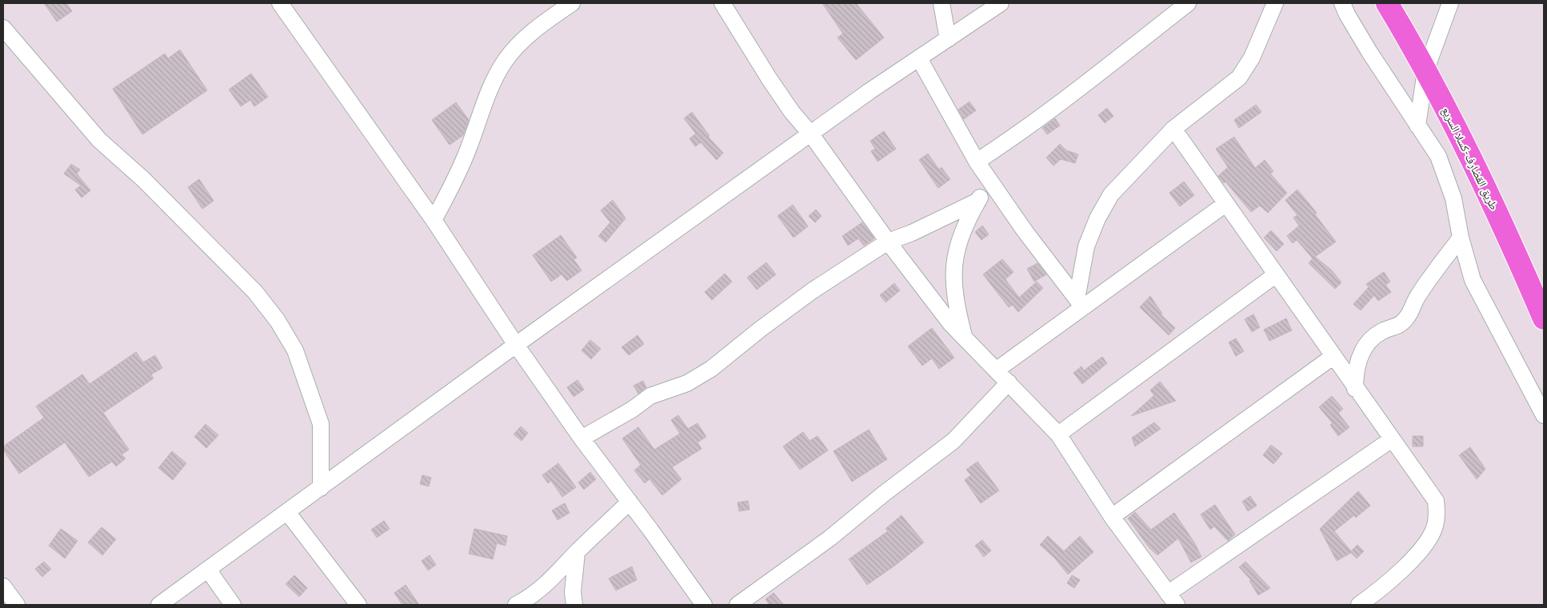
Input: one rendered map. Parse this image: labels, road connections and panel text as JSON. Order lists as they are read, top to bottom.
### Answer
{
  "streets": {
    "highway": ["طريق القضارف-كسلا السريع"]
  }
}
